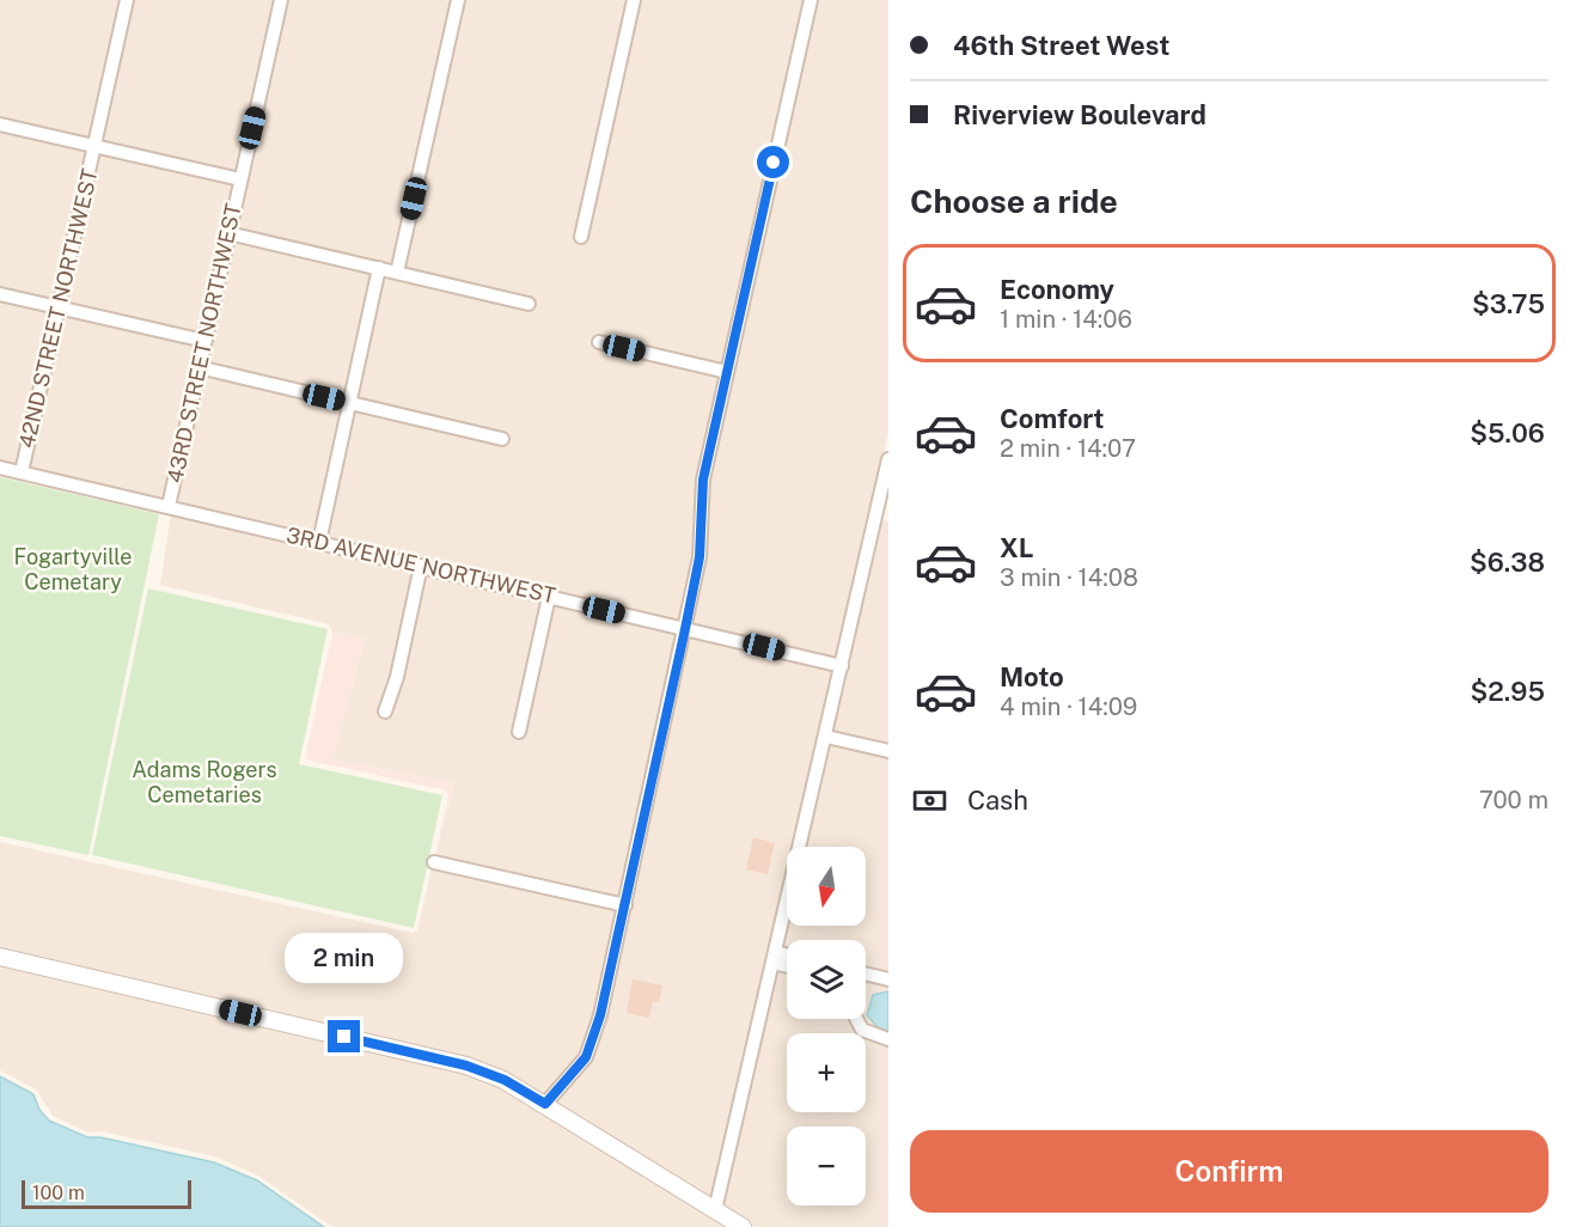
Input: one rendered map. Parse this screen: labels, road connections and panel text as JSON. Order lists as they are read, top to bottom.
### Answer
{
  "streets": {
    "street": ["42ND STREET NORTHWEST", "43RD STREET NORTHWEST", "3RD AVENUE NORTHWEST"]
  },
  "crossings": [
    ["42ND STREET NORTHWEST", "3RD AVENUE NORTHWEST"],
    ["43RD STREET NORTHWEST", "3RD AVENUE NORTHWEST"]
  ],
  "parks": ["Fogartyville Cemetary", "Adams Rogers Cemetaries"],
  "scale_bar": "100 m",
  "north": "bottom",
  "page": {
    "banner": ["46th Street West", "Riverview Boulevard"],
    "heading": "Choose a ride",
    "list": [
      {
        "name": "Economy",
        "note": "1 min · 14:06",
        "value": "$3.75"
      },
      {
        "name": "Comfort",
        "note": "2 min · 14:07",
        "value": "$5.06"
      },
      {
        "name": "XL",
        "note": "3 min · 14:08",
        "value": "$6.38"
      },
      {
        "name": "Moto",
        "note": "4 min · 14:09",
        "value": "$2.95"
      }
    ],
    "pay": ["Cash", "700 m"],
    "map_buttons": ["+", "−"],
    "bubble": "2 min",
    "buttons": "Confirm",
    "scale": "100 m"
  }
}
